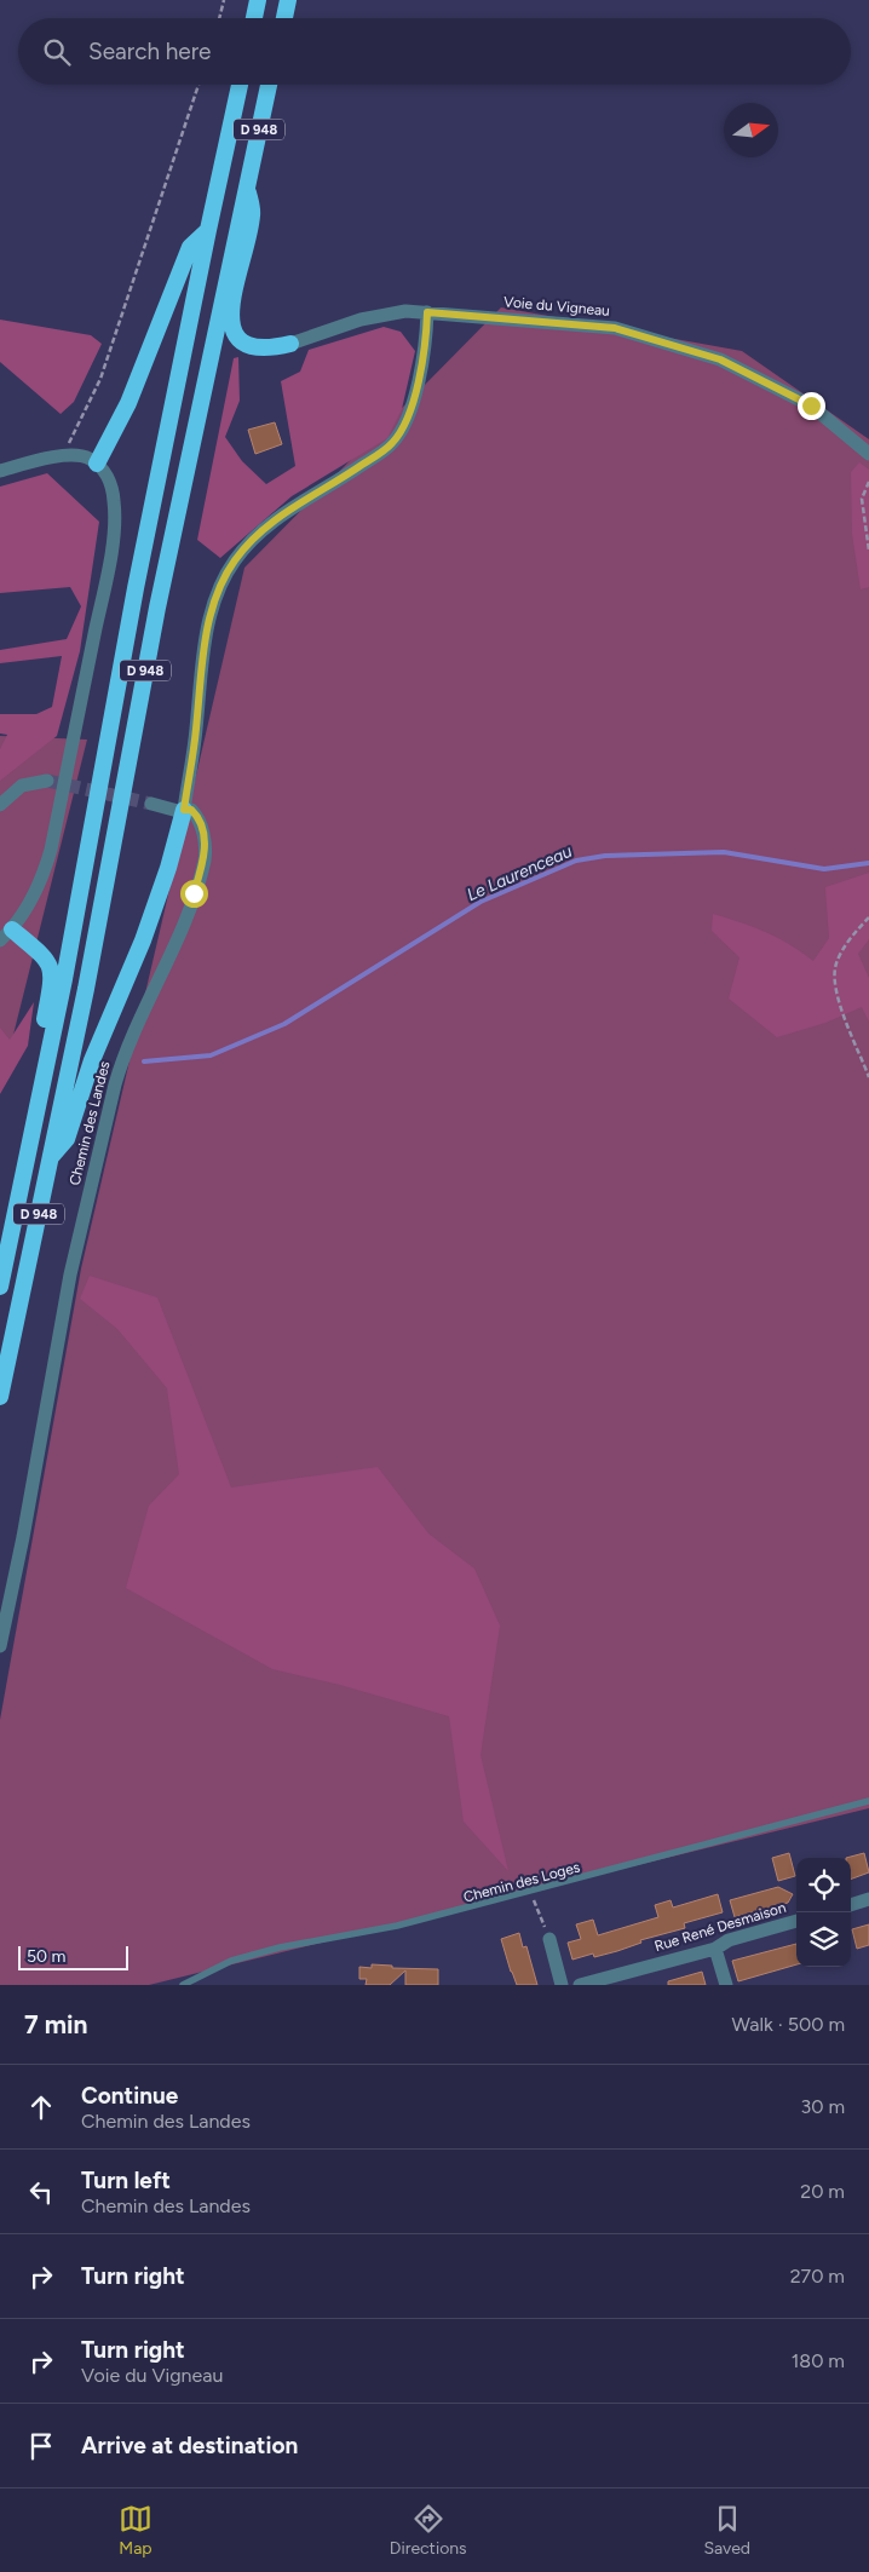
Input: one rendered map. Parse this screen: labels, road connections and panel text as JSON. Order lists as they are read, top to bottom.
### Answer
{
  "streets": {
    "highway": ["D 948"],
    "street": ["Voie du Vigneau", "Chemin des Landes", "Rue René Desmaison"],
    "lane": ["Chemin des Loges"]
  },
  "water": ["Le Laurenceau"],
  "scale_bar": "50 m",
  "north": "right",
  "page": {
    "search": "Search here",
    "scale": "50 m",
    "heading": ["7 min", "Walk · 500 m"],
    "list": [
      ["Continue", "Chemin des Landes", "30 m"],
      ["Turn left", "Chemin des Landes", "20 m"],
      ["Turn right", "270 m"],
      ["Turn right", "Voie du Vigneau", "180 m"],
      "Arrive at destination"
    ],
    "nav": ["Map", "Directions", "Saved"]
  }
}
